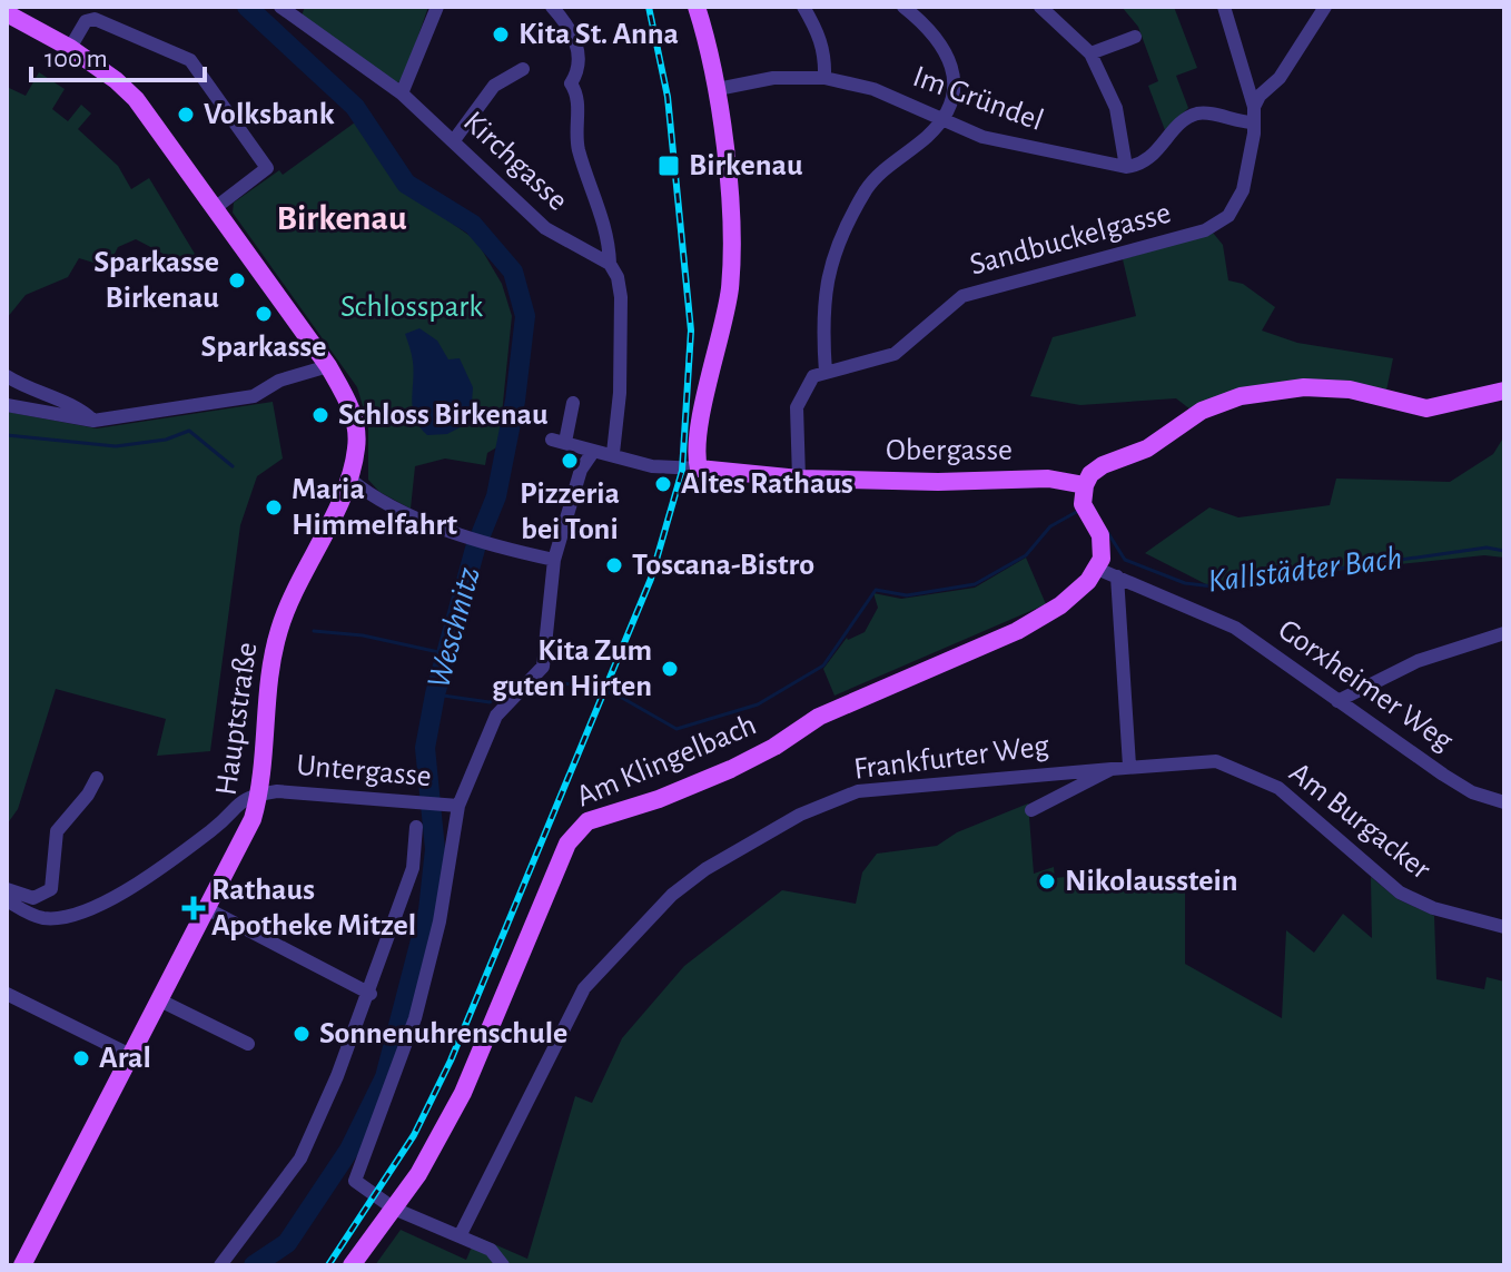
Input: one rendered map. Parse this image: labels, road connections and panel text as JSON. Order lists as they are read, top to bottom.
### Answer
{
  "streets": {
    "main road": ["Obergasse", "Hauptstraße", "Am Klingelbach"],
    "street": [
      "Im Gründel",
      "Kirchgasse",
      "Sandbuckelgasse",
      "Gorxheimer Weg",
      "Frankfurter Weg",
      "Untergasse",
      "Am Burgacker"
    ]
  },
  "crossings": [
    ["Obergasse", "Untergasse"],
    ["Gorxheimer Weg", "Am Klingelbach"],
    ["Hauptstraße", "Untergasse"],
    ["Frankfurter Weg", "Am Burgacker"]
  ],
  "districts": ["Birkenau"],
  "water": ["Kallstädter Bach", "Weschnitz"],
  "parks": ["Schlosspark"],
  "places": {
    "other": [
      "Kita St. Anna",
      "Volksbank",
      "Sparkasse Birkenau",
      "Sparkasse",
      "Schloss Birkenau",
      "Pizzeria bei Toni",
      "Altes Rathaus",
      "Maria Himmelfahrt",
      "Toscana-Bistro",
      "Kita Zum guten Hirten",
      "Nikolausstein",
      "Sonnenuhrenschule",
      "Aral"
    ],
    "transit": ["Birkenau"],
    "health": ["Rathaus Apotheke Mitzel"]
  },
  "scale_bar": "100 m"
}
